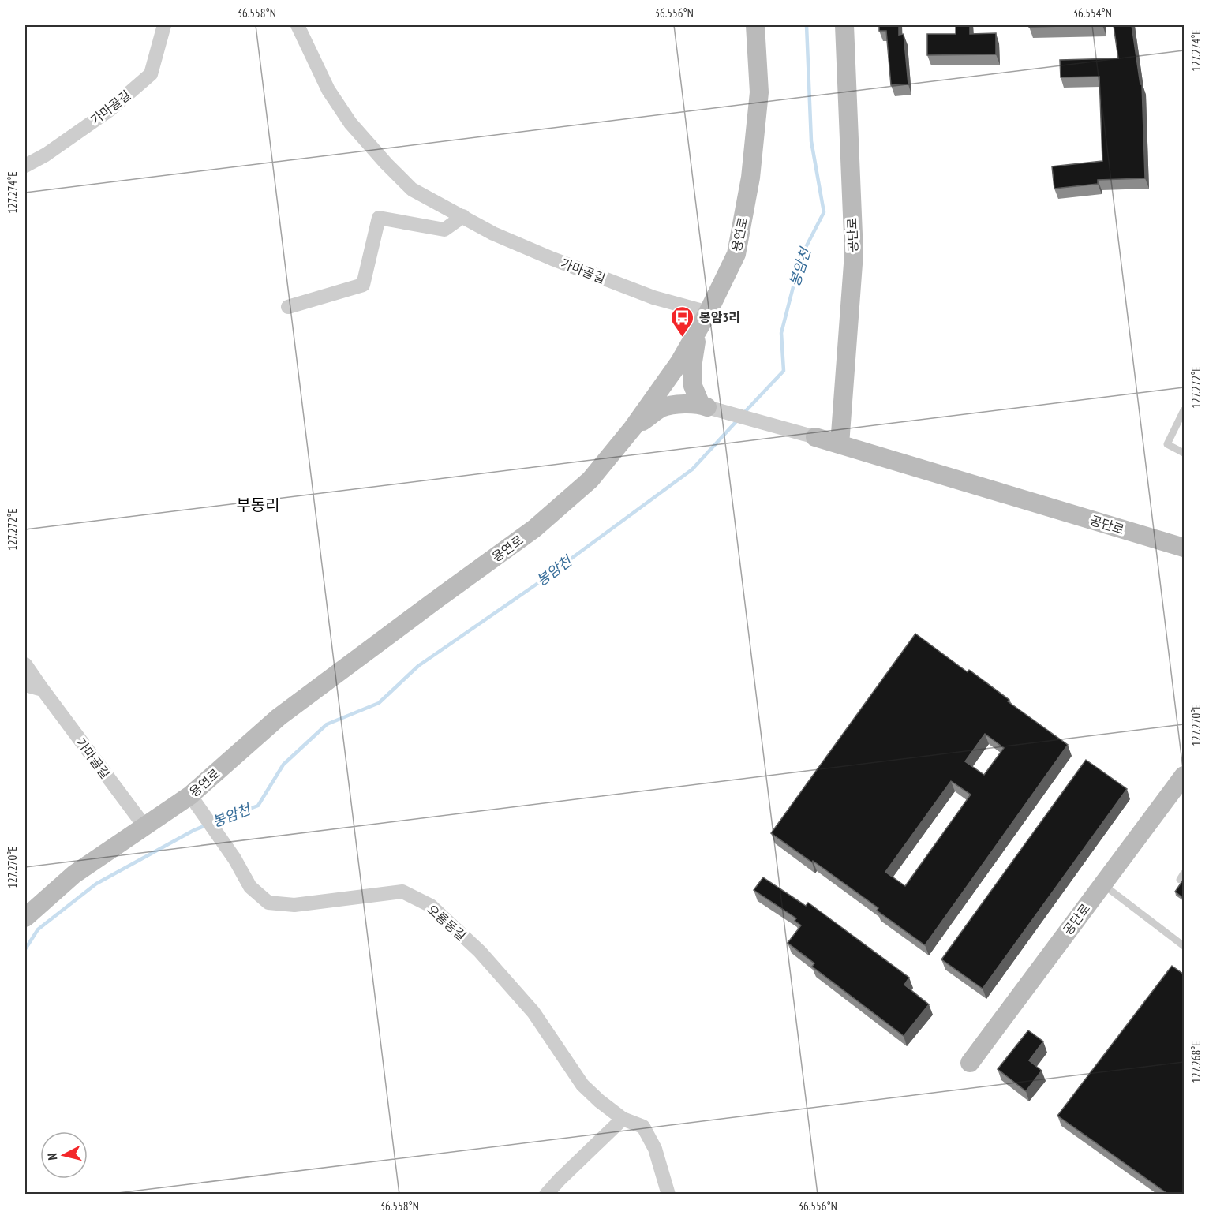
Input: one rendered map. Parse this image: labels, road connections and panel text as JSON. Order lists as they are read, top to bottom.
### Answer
{
  "streets": {
    "street": [
      "가마골길",
      "용연로",
      "공단로",
      "오룡동길"
    ]
  },
  "crossings": [
    ["가마골길", "용연로"],
    ["용연로", "오룡동길"]
  ],
  "districts": ["부동리"],
  "water": ["봉암천"],
  "places": {
    "bus stop": ["봉암3리"]
  },
  "north": "left",
  "coordinates": [
    "36.558°N",
    "36.556°N",
    "36.554°N",
    "127.274°E",
    "127.272°E",
    "127.270°E",
    "127.268°E"
  ]
}
